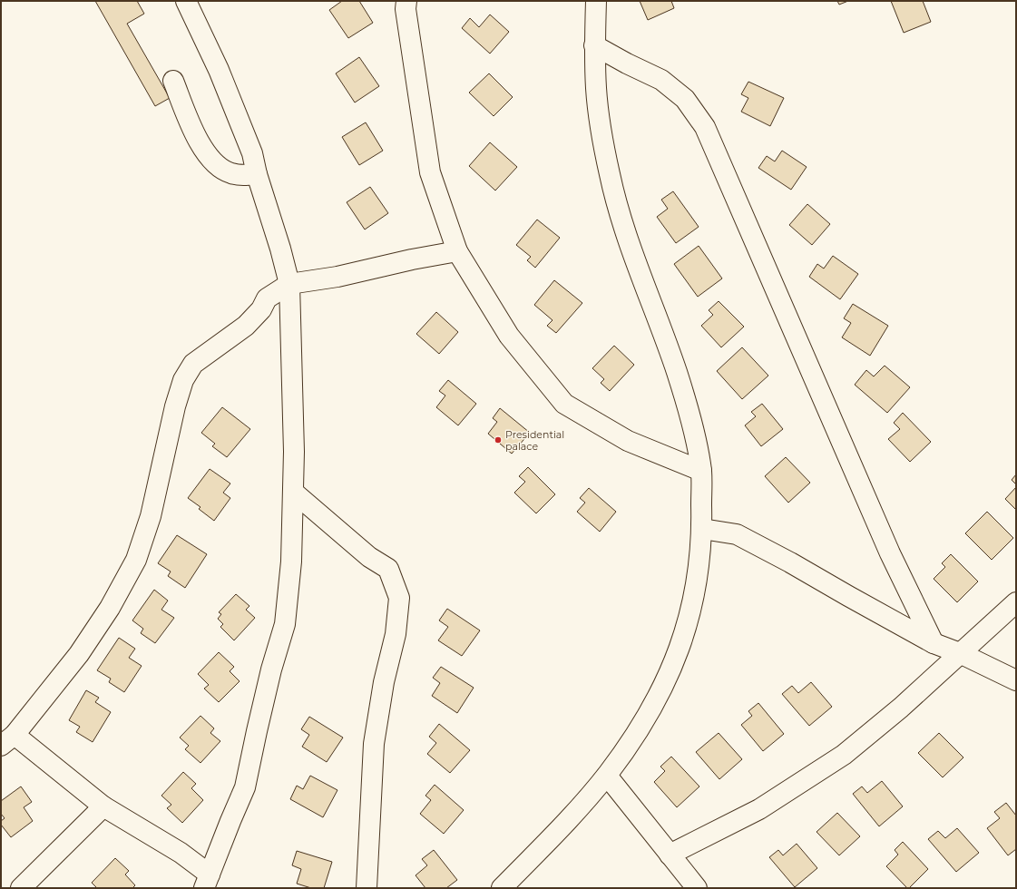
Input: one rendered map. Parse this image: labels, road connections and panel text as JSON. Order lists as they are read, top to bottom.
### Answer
{
  "places": ["Presidential palace"]
}
